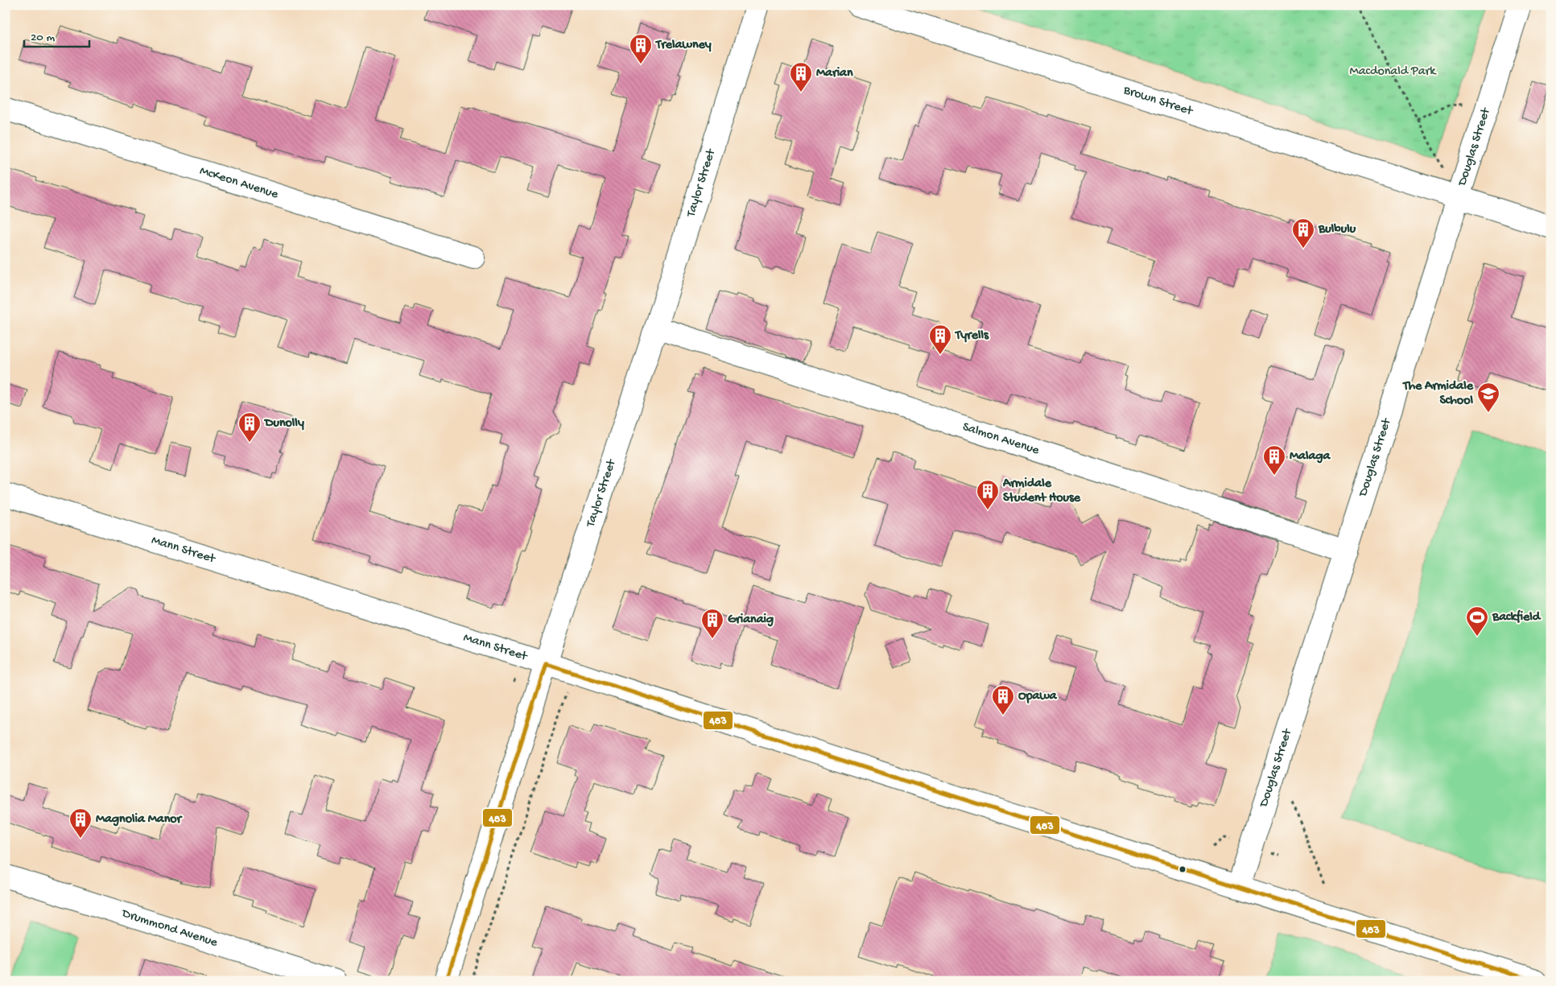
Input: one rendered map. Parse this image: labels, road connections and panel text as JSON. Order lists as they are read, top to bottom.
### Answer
{
  "streets": {
    "street": [
      "Brown Street",
      "Douglas Street",
      "McKeon Avenue",
      "Taylor Street",
      "Salmon Avenue",
      "Mann Street",
      "Drummond Avenue"
    ]
  },
  "crossings": [
    ["Brown Street", "Douglas Street"],
    ["Douglas Street", "Salmon Avenue"],
    ["Douglas Street", "Mann Street"],
    ["Taylor Street", "Salmon Avenue"],
    ["Taylor Street", "Mann Street"]
  ],
  "parks": ["Macdonald Park"],
  "places": {
    "building": [
      "Trelawney",
      "Marian",
      "Bulbulu",
      "Tyrells",
      "Dunolly",
      "Malaga",
      "Armidale Student House",
      "Grianaig",
      "Opawa",
      "Magnolia Manor"
    ],
    "school or university": ["The Armidale School"],
    "sports": ["Backfield"]
  },
  "lines": ["transit line 483"],
  "scale_bar": "20 m"
}
